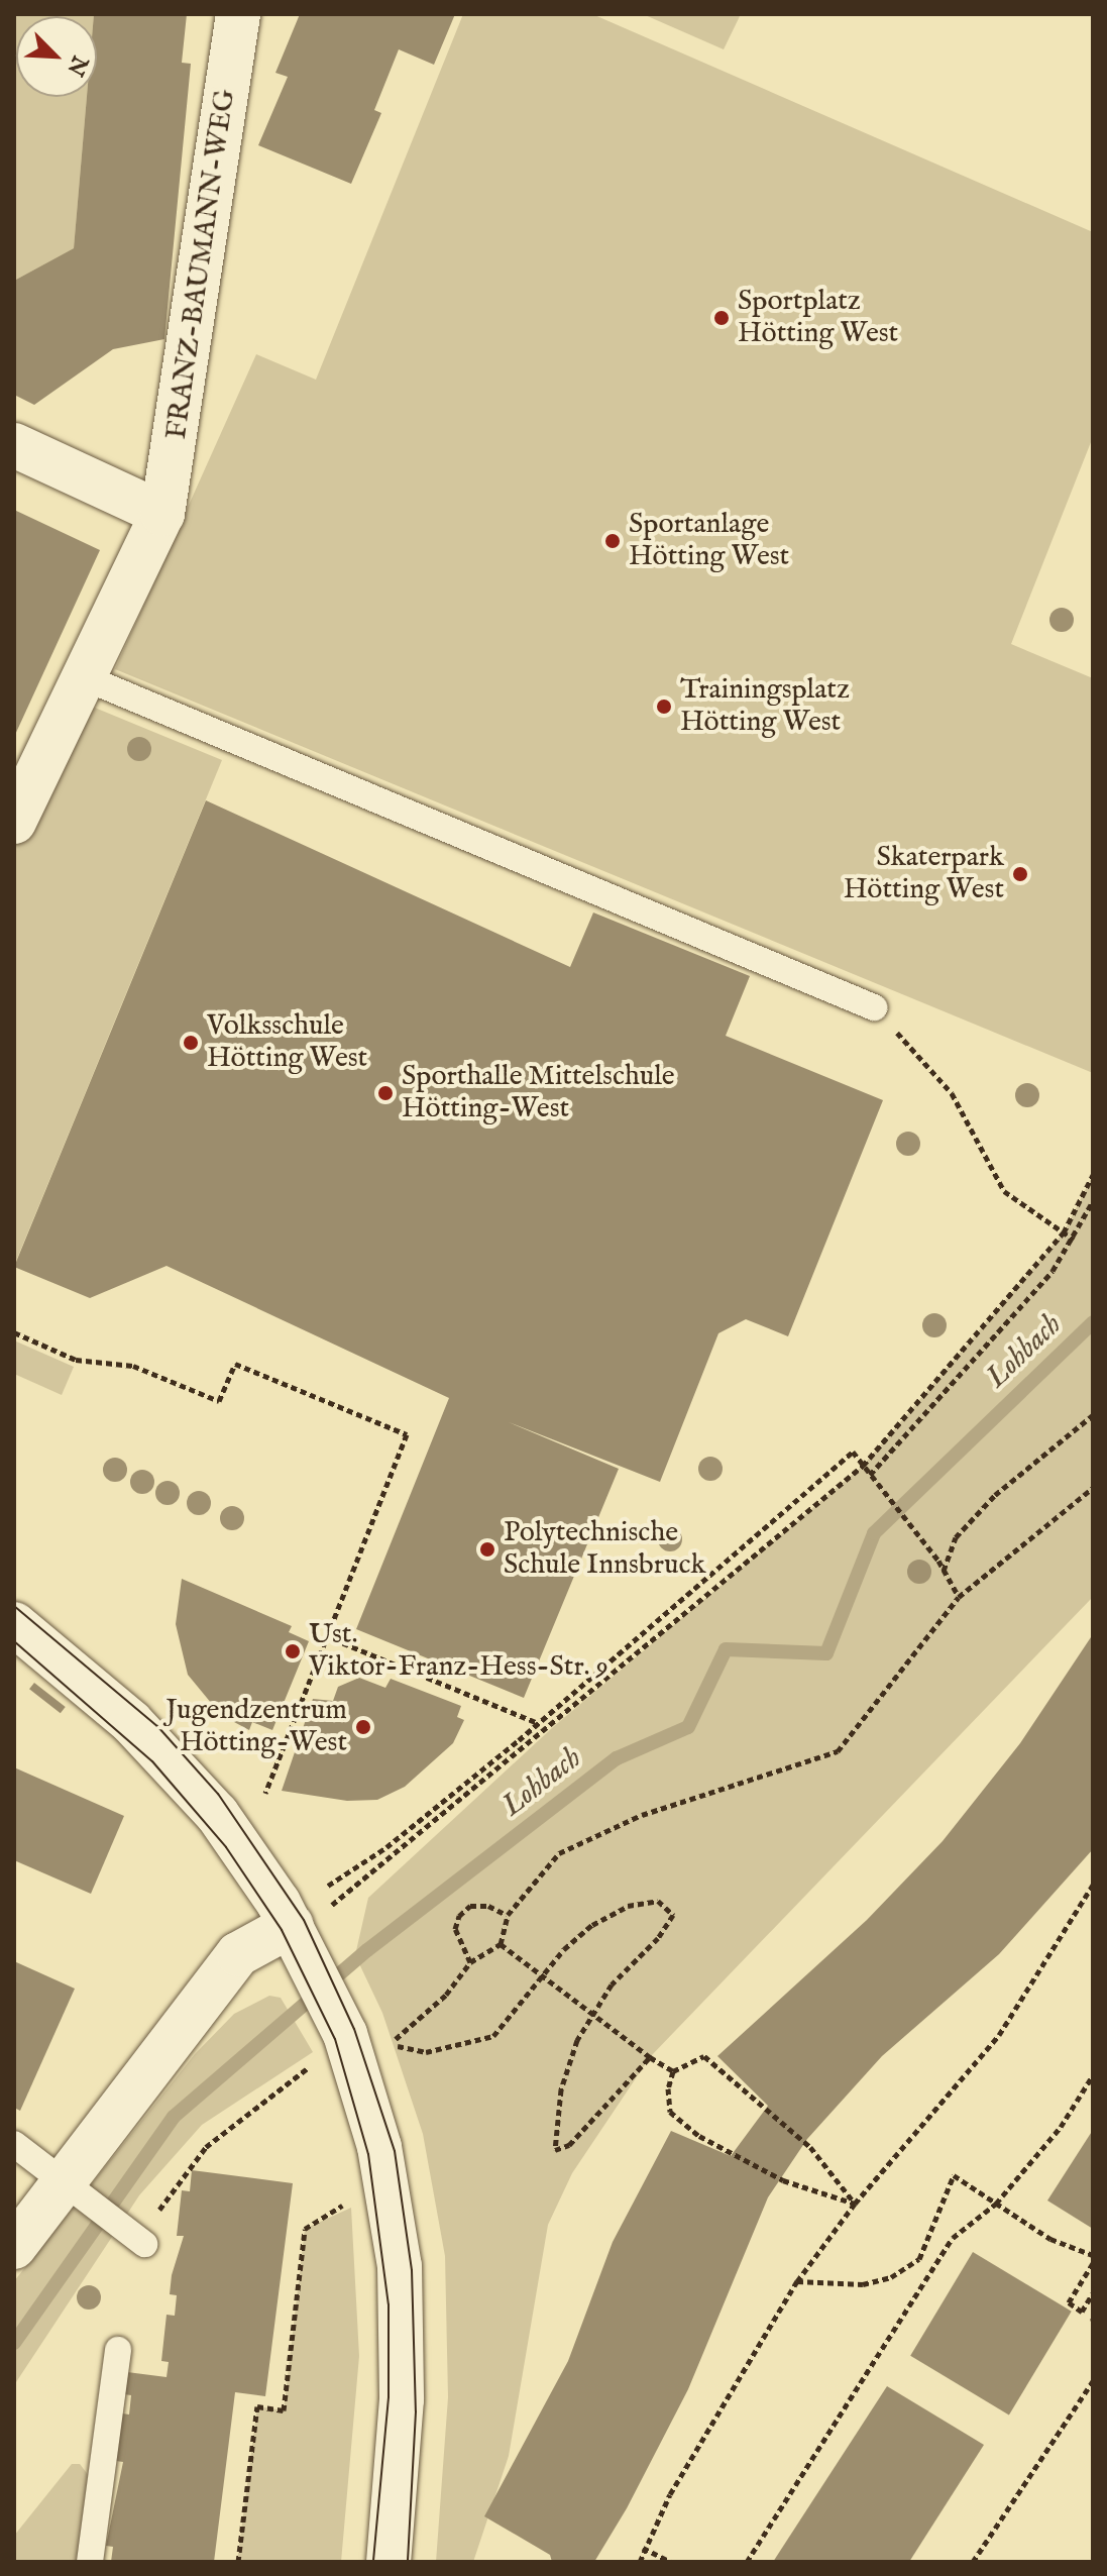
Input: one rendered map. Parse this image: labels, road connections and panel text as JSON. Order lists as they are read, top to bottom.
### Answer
{
  "streets": {
    "street": ["FRANZ-BAUMANN-WEG"]
  },
  "water": ["Lohbach"],
  "places": [
    "Sportplatz Hötting West",
    "Sportanlage Hötting West",
    "Trainingsplatz Hötting West",
    "Skaterpark Hötting West",
    "Volksschule Hötting West",
    "Sporthalle Mittelschule Hötting-West",
    "Polytechnische Schule Innsbruck",
    "Ust. Viktor-Franz-Hess-Str. 9",
    "Jugendzentrum Hötting-West"
  ],
  "north": "bottom right"
}
